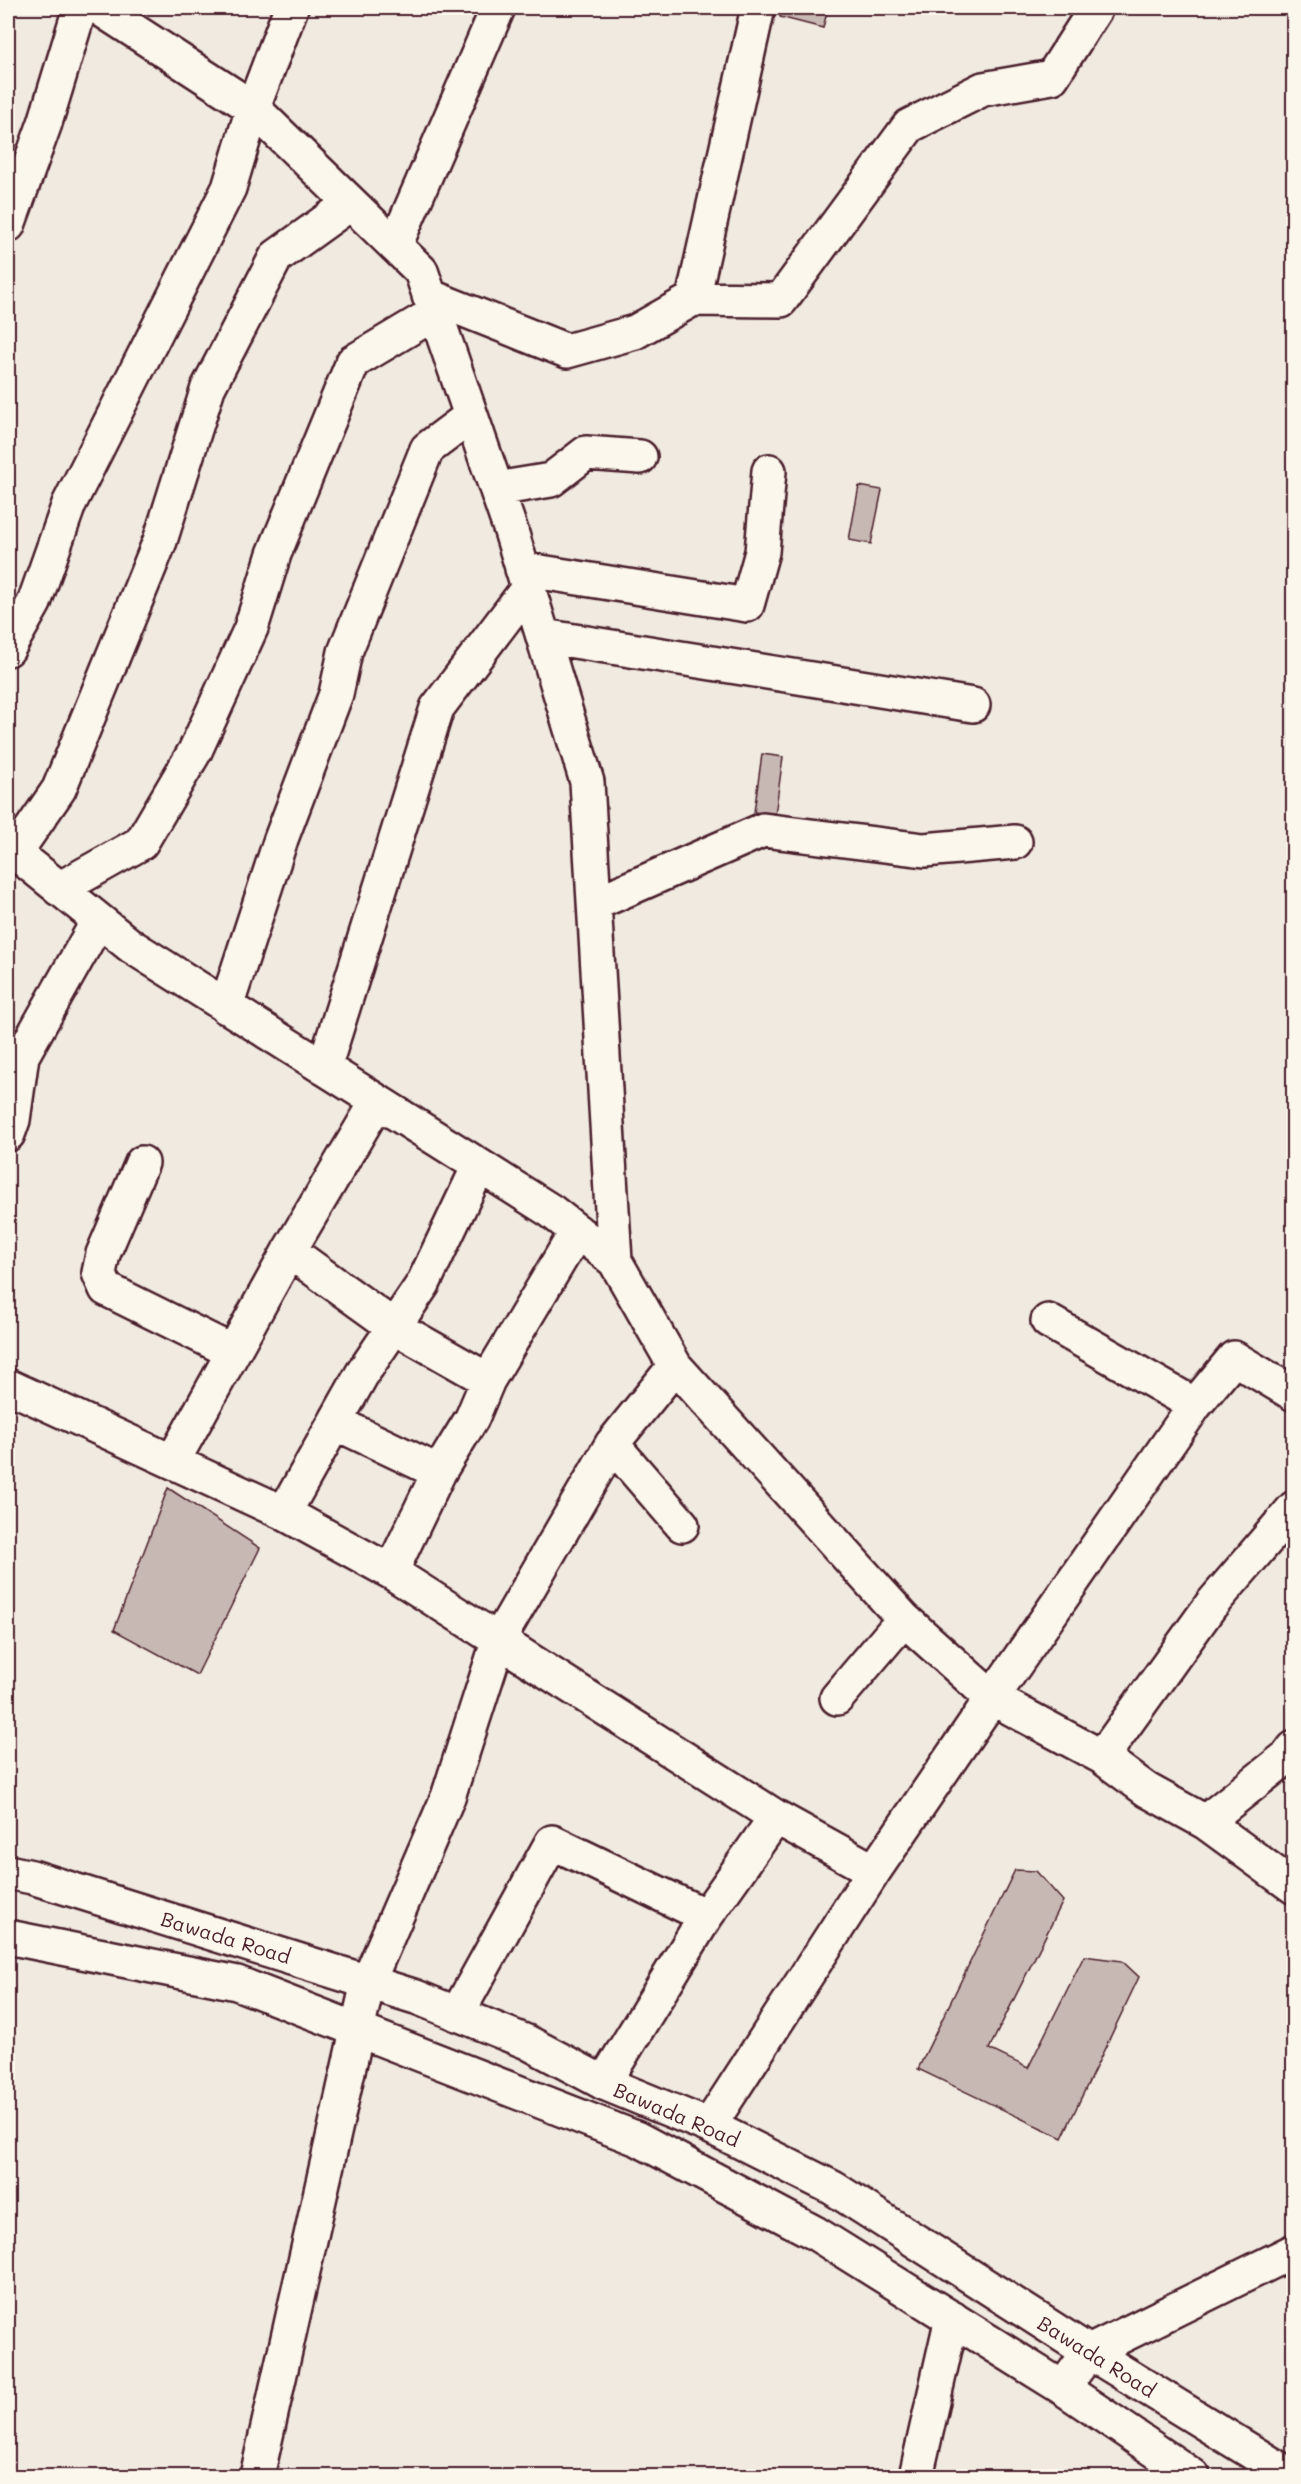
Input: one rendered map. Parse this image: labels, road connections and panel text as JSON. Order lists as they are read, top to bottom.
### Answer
{
  "streets": {
    "street": ["Bawada Road"]
  }
}
